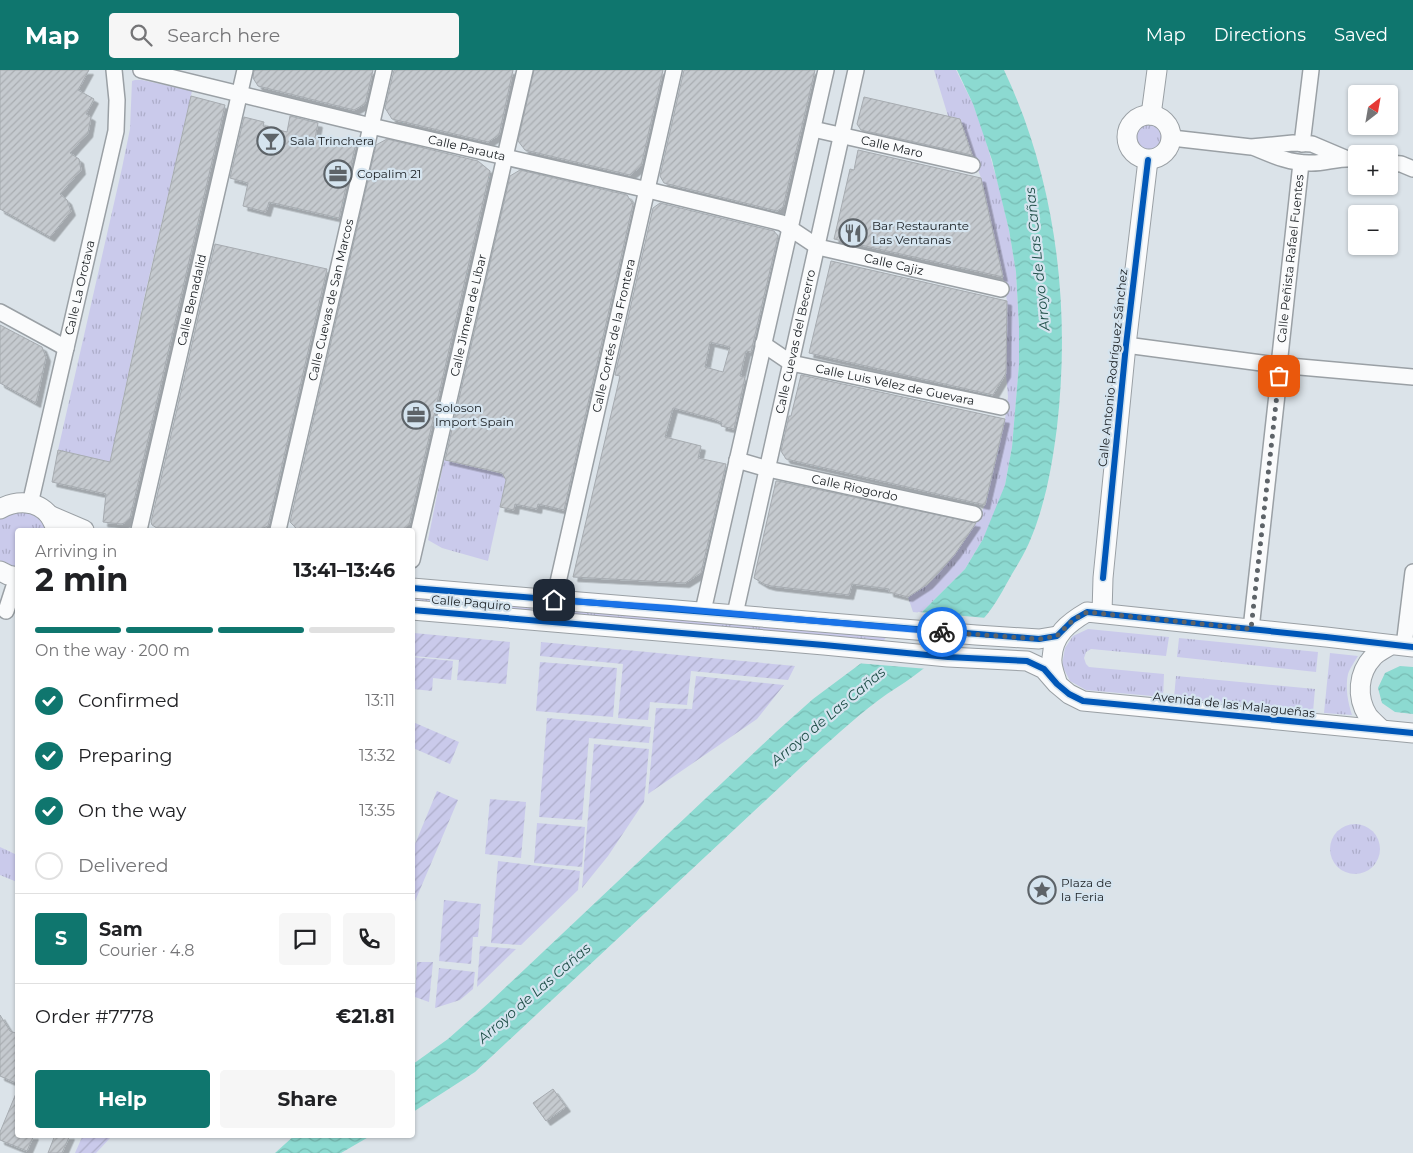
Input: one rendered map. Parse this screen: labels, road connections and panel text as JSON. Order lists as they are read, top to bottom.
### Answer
{
  "streets": {
    "main road": ["Calle Antonio Rodríguez Sánchez", "Calle Paquiro", "Avenida de las Malagueñas"],
    "street": [
      "Calle Maro",
      "Calle Parauta",
      "Calle Peñista Rafael Fuentes",
      "Calle Cajiz",
      "Calle La Orotava",
      "Calle Benadalid",
      "Calle Cuevas de San Marcos",
      "Calle Jimera de Líbar",
      "Calle Cortés de la Frontera",
      "Calle Cuevas del Becerro",
      "Calle Luis Vélez de Guevara",
      "Calle Riogordo"
    ]
  },
  "crossings": [
    ["Calle Maro", "Calle Cuevas del Becerro"],
    ["Calle Parauta", "Calle Cajiz"],
    ["Calle Parauta", "Calle Benadalid"],
    ["Calle Parauta", "Calle Cuevas de San Marcos"],
    ["Calle Parauta", "Calle Jimera de Líbar"],
    ["Calle Parauta", "Calle Cortés de la Frontera"],
    ["Calle Cajiz", "Calle Cuevas del Becerro"],
    ["Calle Cortés de la Frontera", "Calle Paquiro"],
    ["Calle Cuevas del Becerro", "Calle Luis Vélez de Guevara"],
    ["Calle Cuevas del Becerro", "Calle Riogordo"],
    ["Calle Cuevas del Becerro", "Calle Paquiro"],
    ["Calle Paquiro", "Avenida de las Malagueñas"]
  ],
  "water": ["Arroyo de Las Cañas"],
  "places": {
    "bar": ["Sala Trinchera"],
    "office": ["Copalim 21", "Soloson Import Spain"],
    "restaurant": ["Bar Restaurante Las Ventanas"],
    "place": ["Plaza de la Feria"]
  },
  "north": "top right",
  "page": {
    "header": "Map",
    "search": "Search here",
    "nav": ["Map", "Directions", "Saved"],
    "map_buttons": ["+", "−"],
    "heading": ["2 min", "Arriving in", "13:41–13:46"],
    "panel": [
      "Sam",
      "Courier · 4.8",
      "Order #7778",
      "€21.81"
    ],
    "bar": "On the way · 200 m",
    "list": [
      ["Confirmed", "13:11"],
      ["Preparing", "13:32"],
      ["On the way", "13:35"],
      "Delivered"
    ],
    "round": "S",
    "buttons": ["Help", "Share"]
  }
}
